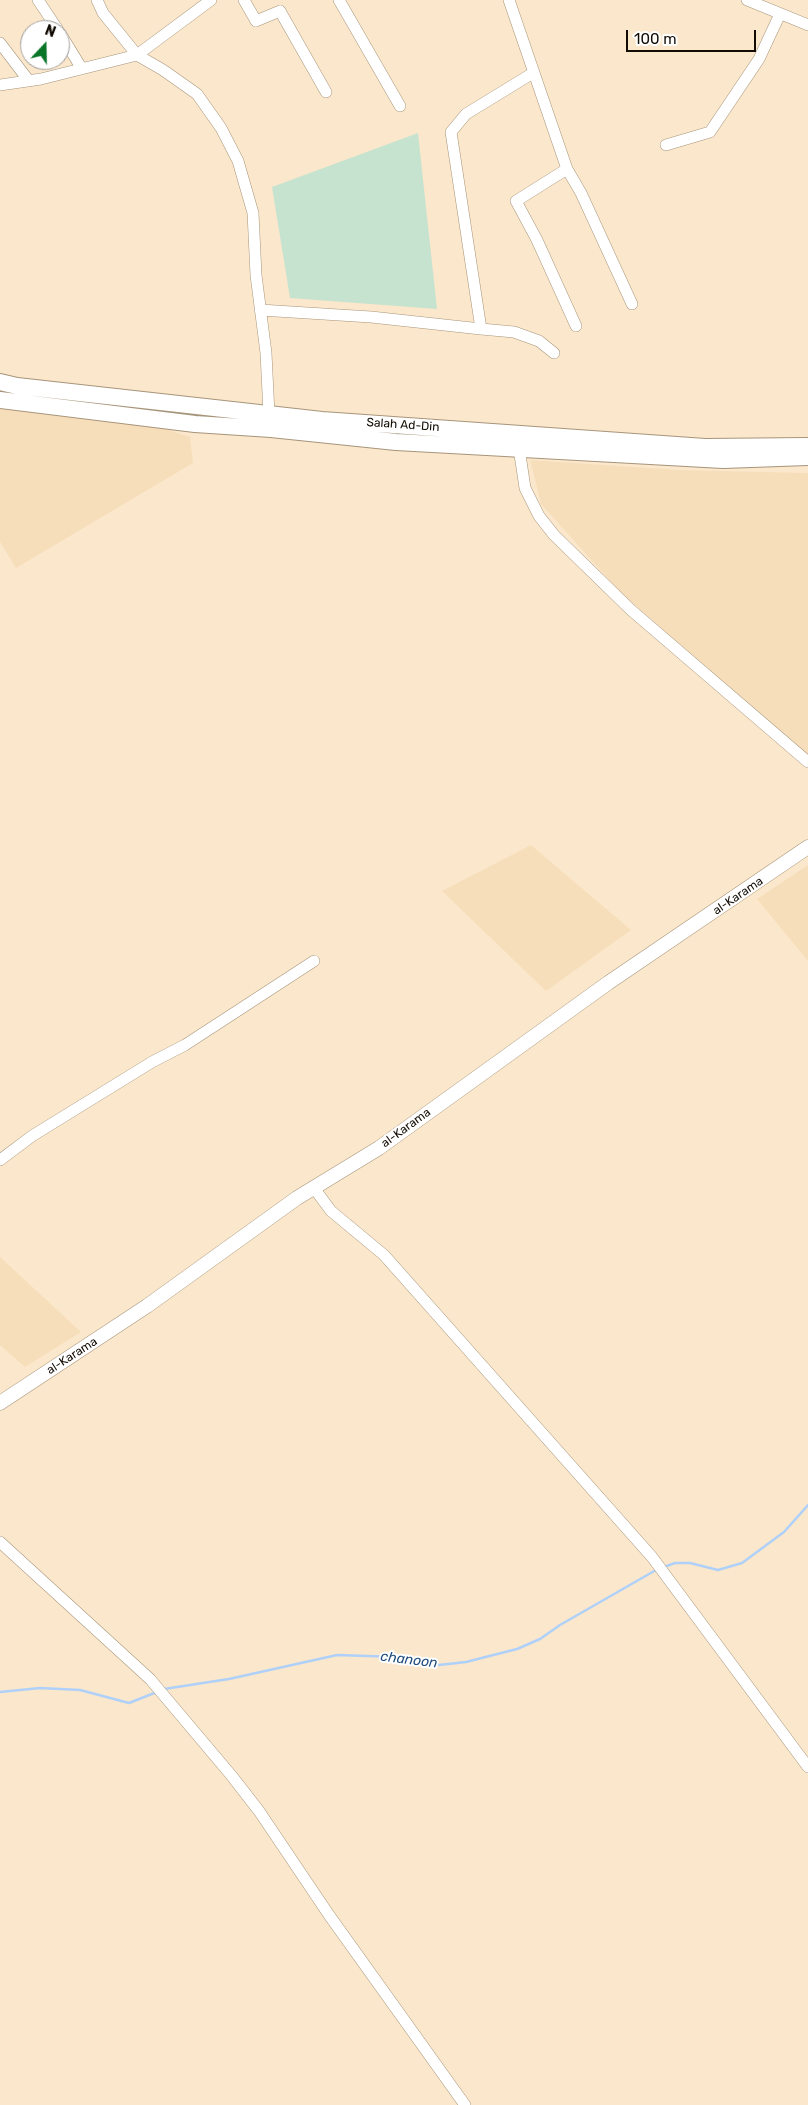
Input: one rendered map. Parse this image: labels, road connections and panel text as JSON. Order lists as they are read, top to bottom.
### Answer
{
  "streets": {
    "highway": ["Salah Ad-Din"],
    "main road": ["al-Karama"]
  },
  "water": ["chanoon"],
  "scale_bar": "100 m",
  "north": "top"
}
